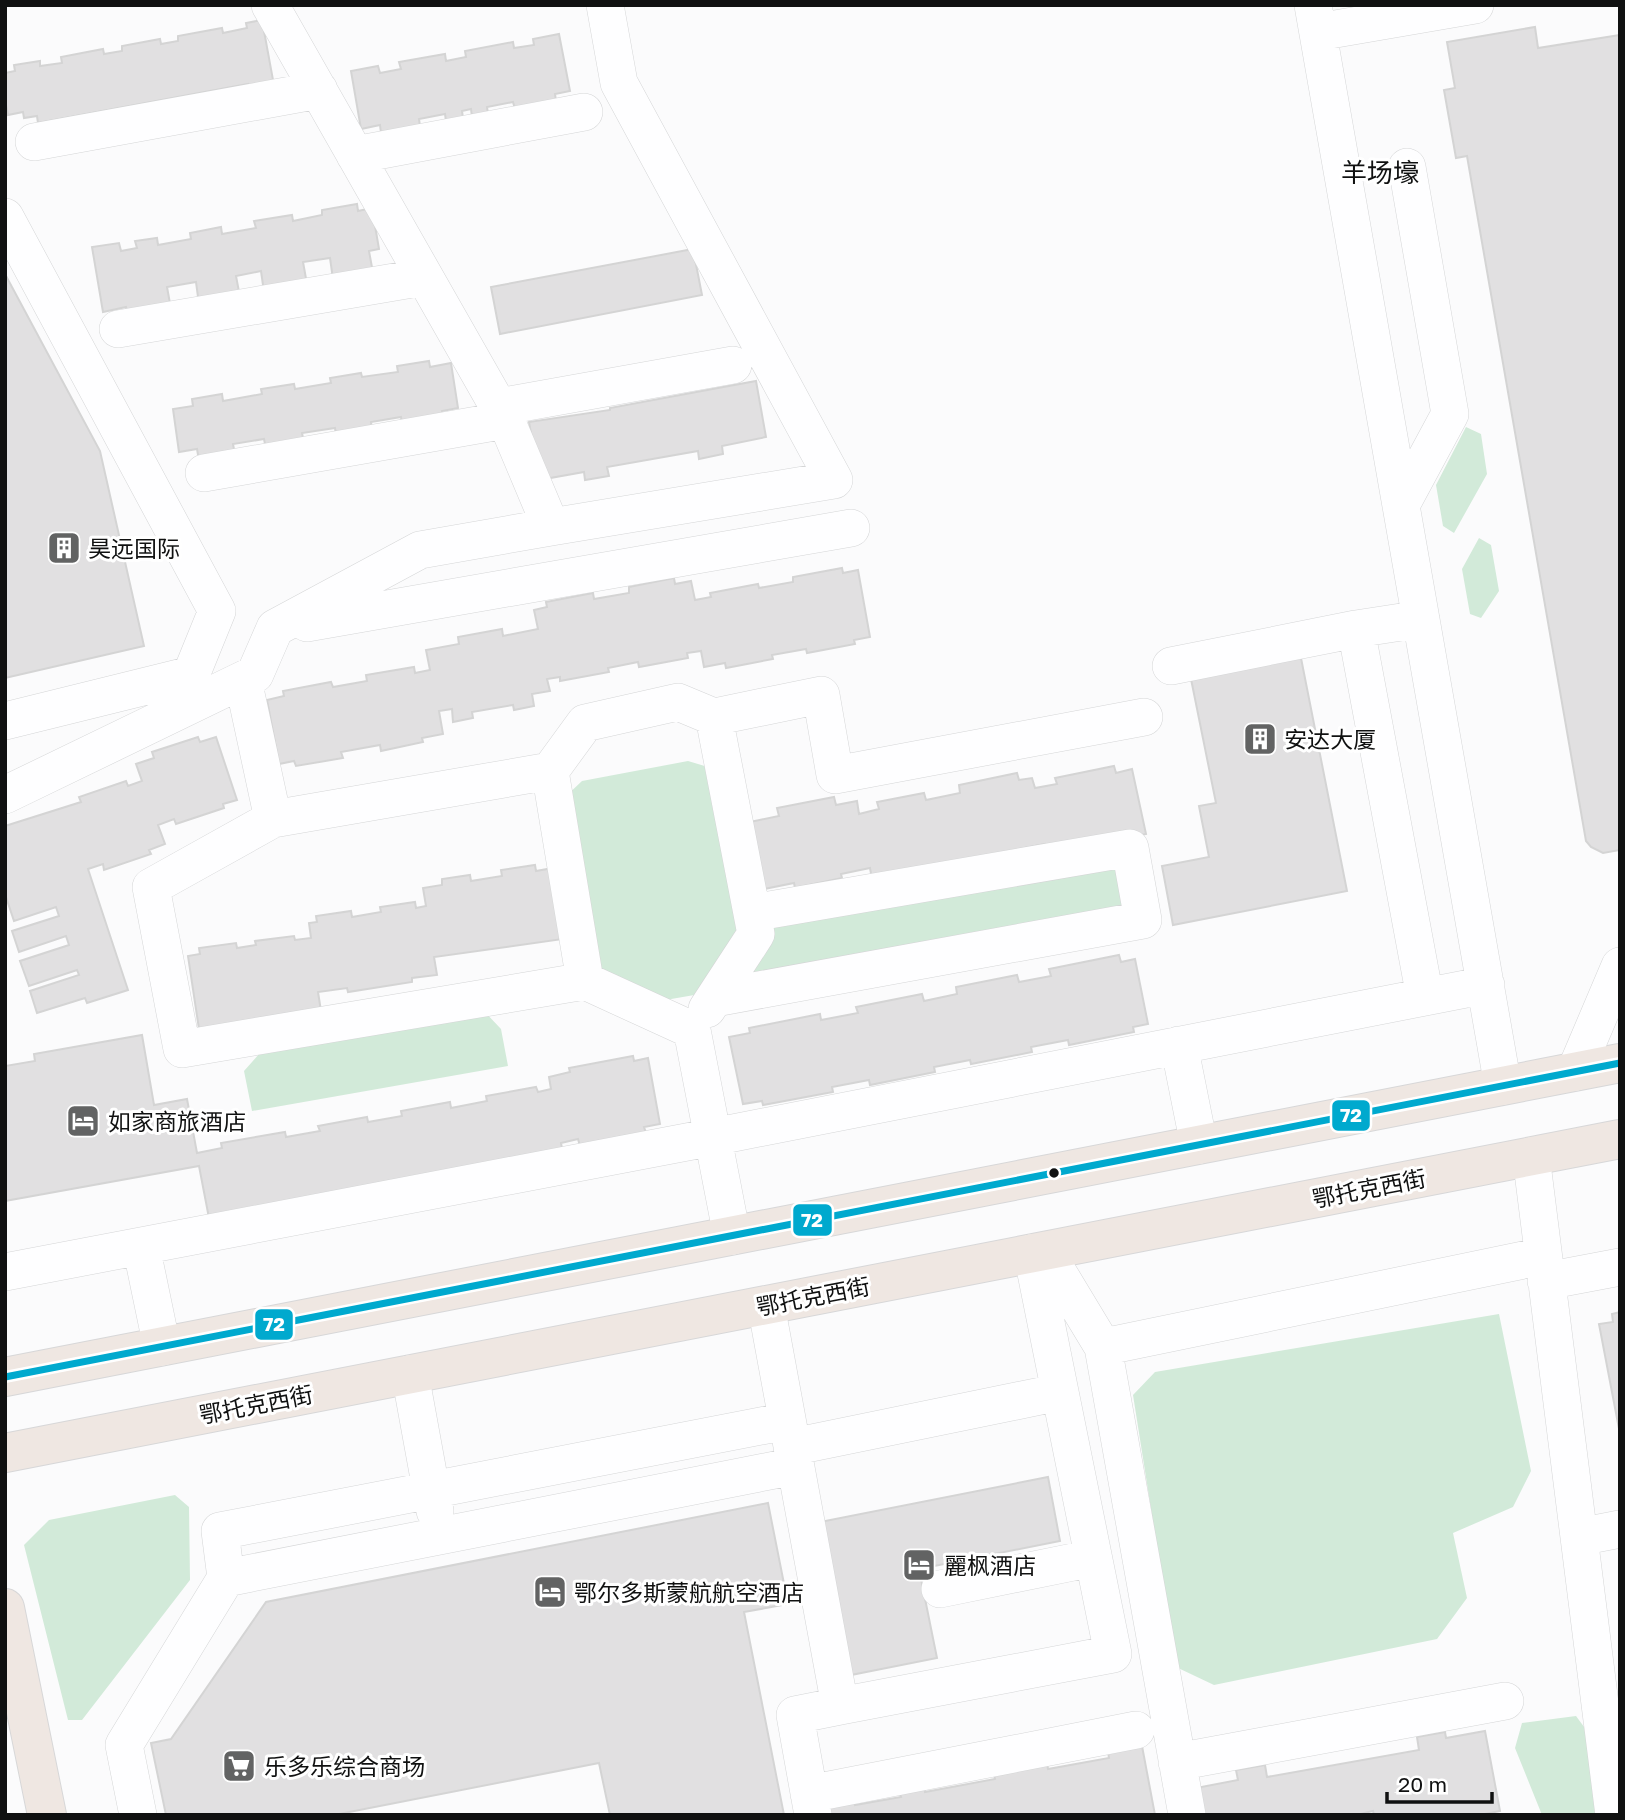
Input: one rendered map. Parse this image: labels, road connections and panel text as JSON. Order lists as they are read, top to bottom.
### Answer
{
  "streets": {
    "main road": ["鄂托克西街"]
  },
  "districts": ["羊场壕"],
  "places": {
    "building": ["昊远国际", "安达大厦"],
    "hotel": ["如家商旅酒店", "麗枫酒店", "鄂尔多斯蒙航航空酒店"],
    "supermarket": ["乐多乐综合商场"]
  },
  "lines": ["transit line 72"],
  "scale_bar": "20 m"
}
